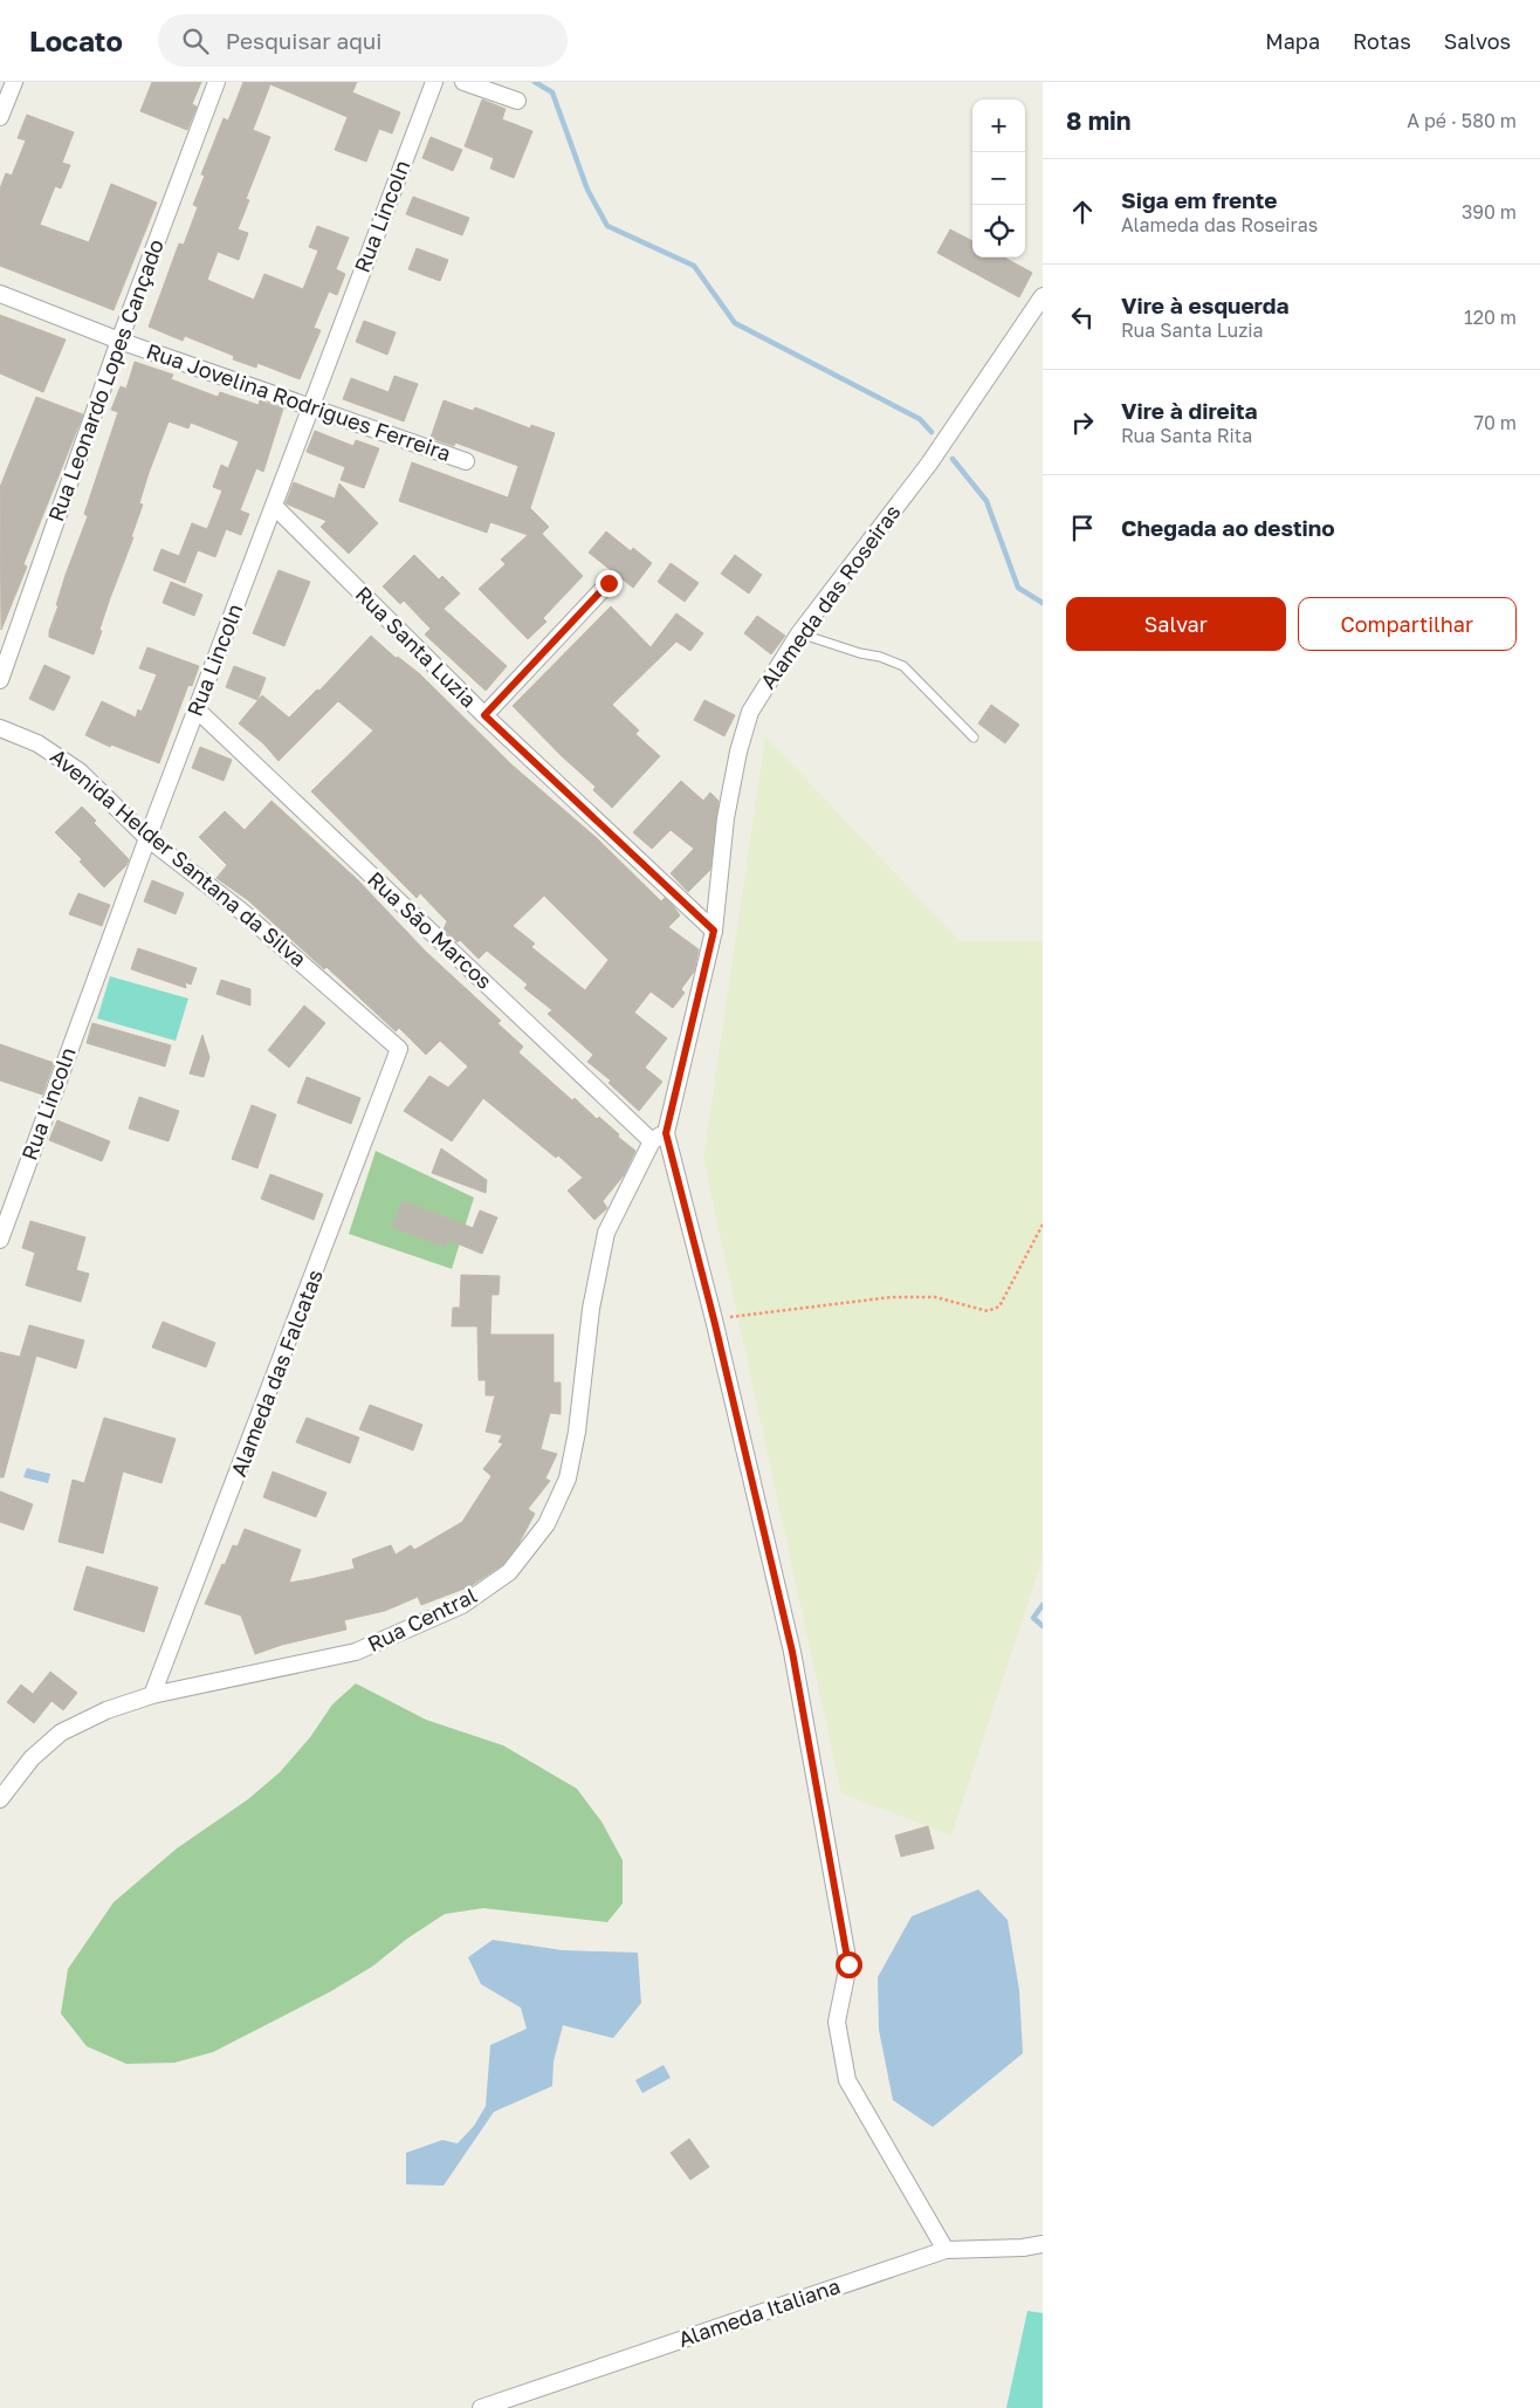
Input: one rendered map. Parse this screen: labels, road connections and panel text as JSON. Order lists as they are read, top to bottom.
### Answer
{
  "streets": {
    "street": [
      "Rua Lincoln",
      "Rua Leonardo Lopes Cançado",
      "Rua Jovelina Rodrigues Ferreira",
      "Alameda das Roseiras",
      "Rua Santa Luzia",
      "Avenida Helder Santana da Silva",
      "Rua São Marcos",
      "Alameda das Falcatas",
      "Rua Central",
      "Alameda Italiana"
    ]
  },
  "crossings": [
    ["Rua Lincoln", "Rua Jovelina Rodrigues Ferreira"],
    ["Rua Lincoln", "Rua Santa Luzia"],
    ["Rua Lincoln", "Avenida Helder Santana da Silva"],
    ["Rua Lincoln", "Rua São Marcos"],
    ["Rua Leonardo Lopes Cançado", "Rua Jovelina Rodrigues Ferreira"],
    ["Alameda das Roseiras", "Rua Santa Luzia"],
    ["Alameda das Roseiras", "Rua São Marcos"],
    ["Alameda das Roseiras", "Rua Central"],
    ["Alameda das Roseiras", "Alameda Italiana"],
    ["Avenida Helder Santana da Silva", "Alameda das Falcatas"],
    ["Rua São Marcos", "Rua Central"],
    ["Alameda das Falcatas", "Rua Central"]
  ],
  "page": {
    "header": "Locato",
    "search": "Pesquisar aqui",
    "nav": ["Mapa", "Rotas", "Salvos"],
    "heading": ["8 min", "A pé · 580 m"],
    "map_buttons": ["+", "−"],
    "list": [
      ["Siga em frente", "Alameda das Roseiras", "390 m"],
      ["Vire à esquerda", "Rua Santa Luzia", "120 m"],
      ["Vire à direita", "Rua Santa Rita", "70 m"],
      "Chegada ao destino"
    ],
    "buttons": ["Salvar", "Compartilhar"]
  }
}
